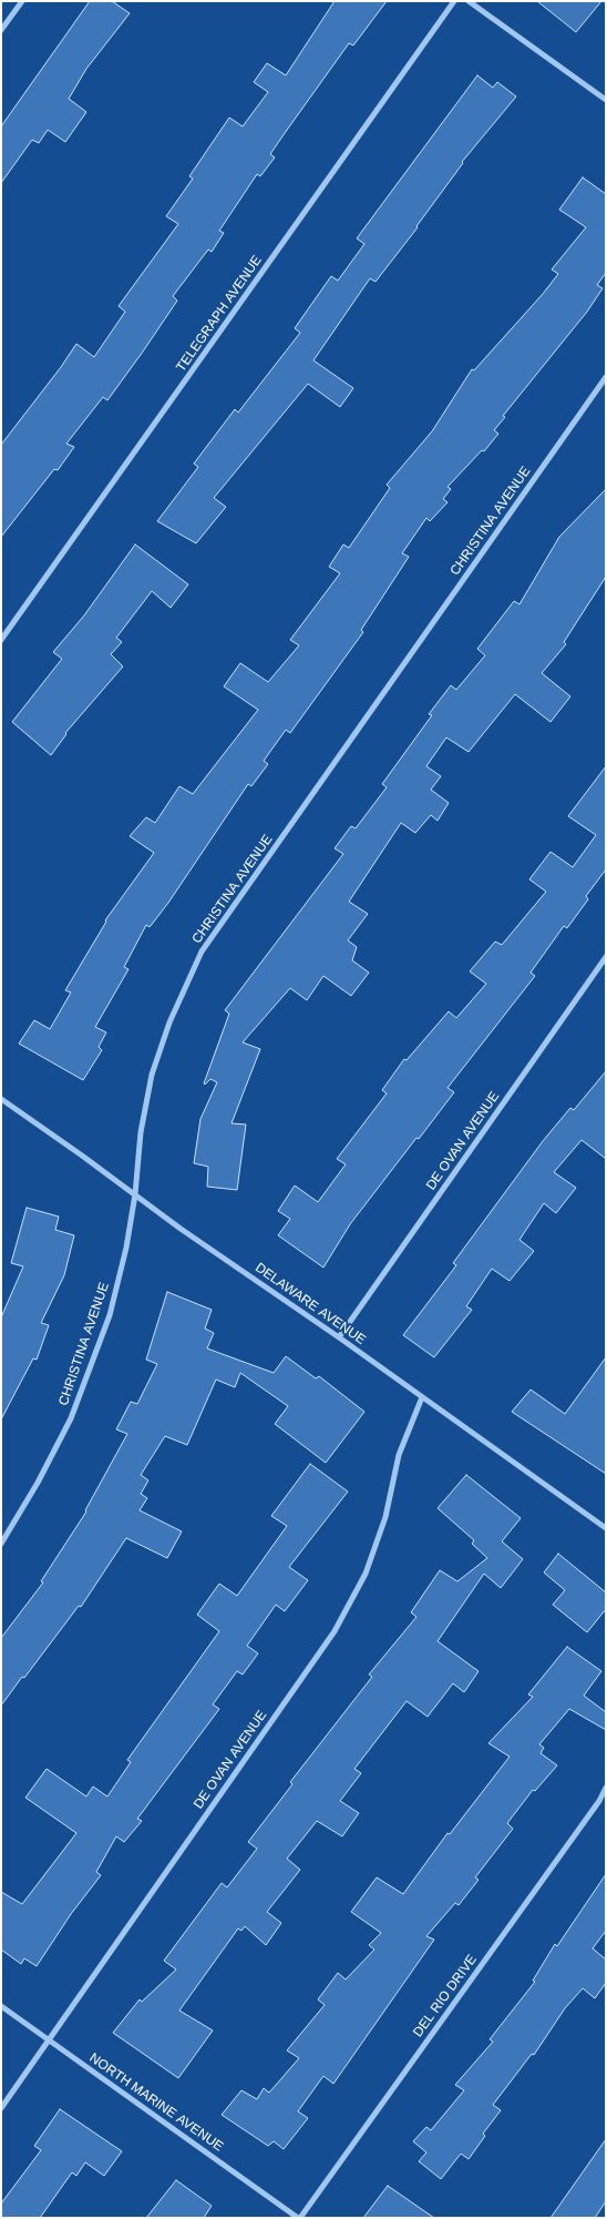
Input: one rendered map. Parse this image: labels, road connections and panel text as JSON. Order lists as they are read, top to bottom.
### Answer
{
  "streets": {
    "street": [
      "TELEGRAPH AVENUE",
      "CHRISTINA AVENUE",
      "DE OVAN AVENUE",
      "DELAWARE AVENUE",
      "DEL RIO DRIVE",
      "NORTH MARINE AVENUE"
    ]
  },
  "crossings": [
    ["CHRISTINA AVENUE", "DELAWARE AVENUE"],
    ["DE OVAN AVENUE", "DELAWARE AVENUE"],
    ["DE OVAN AVENUE", "NORTH MARINE AVENUE"],
    ["DEL RIO DRIVE", "NORTH MARINE AVENUE"]
  ]
}
